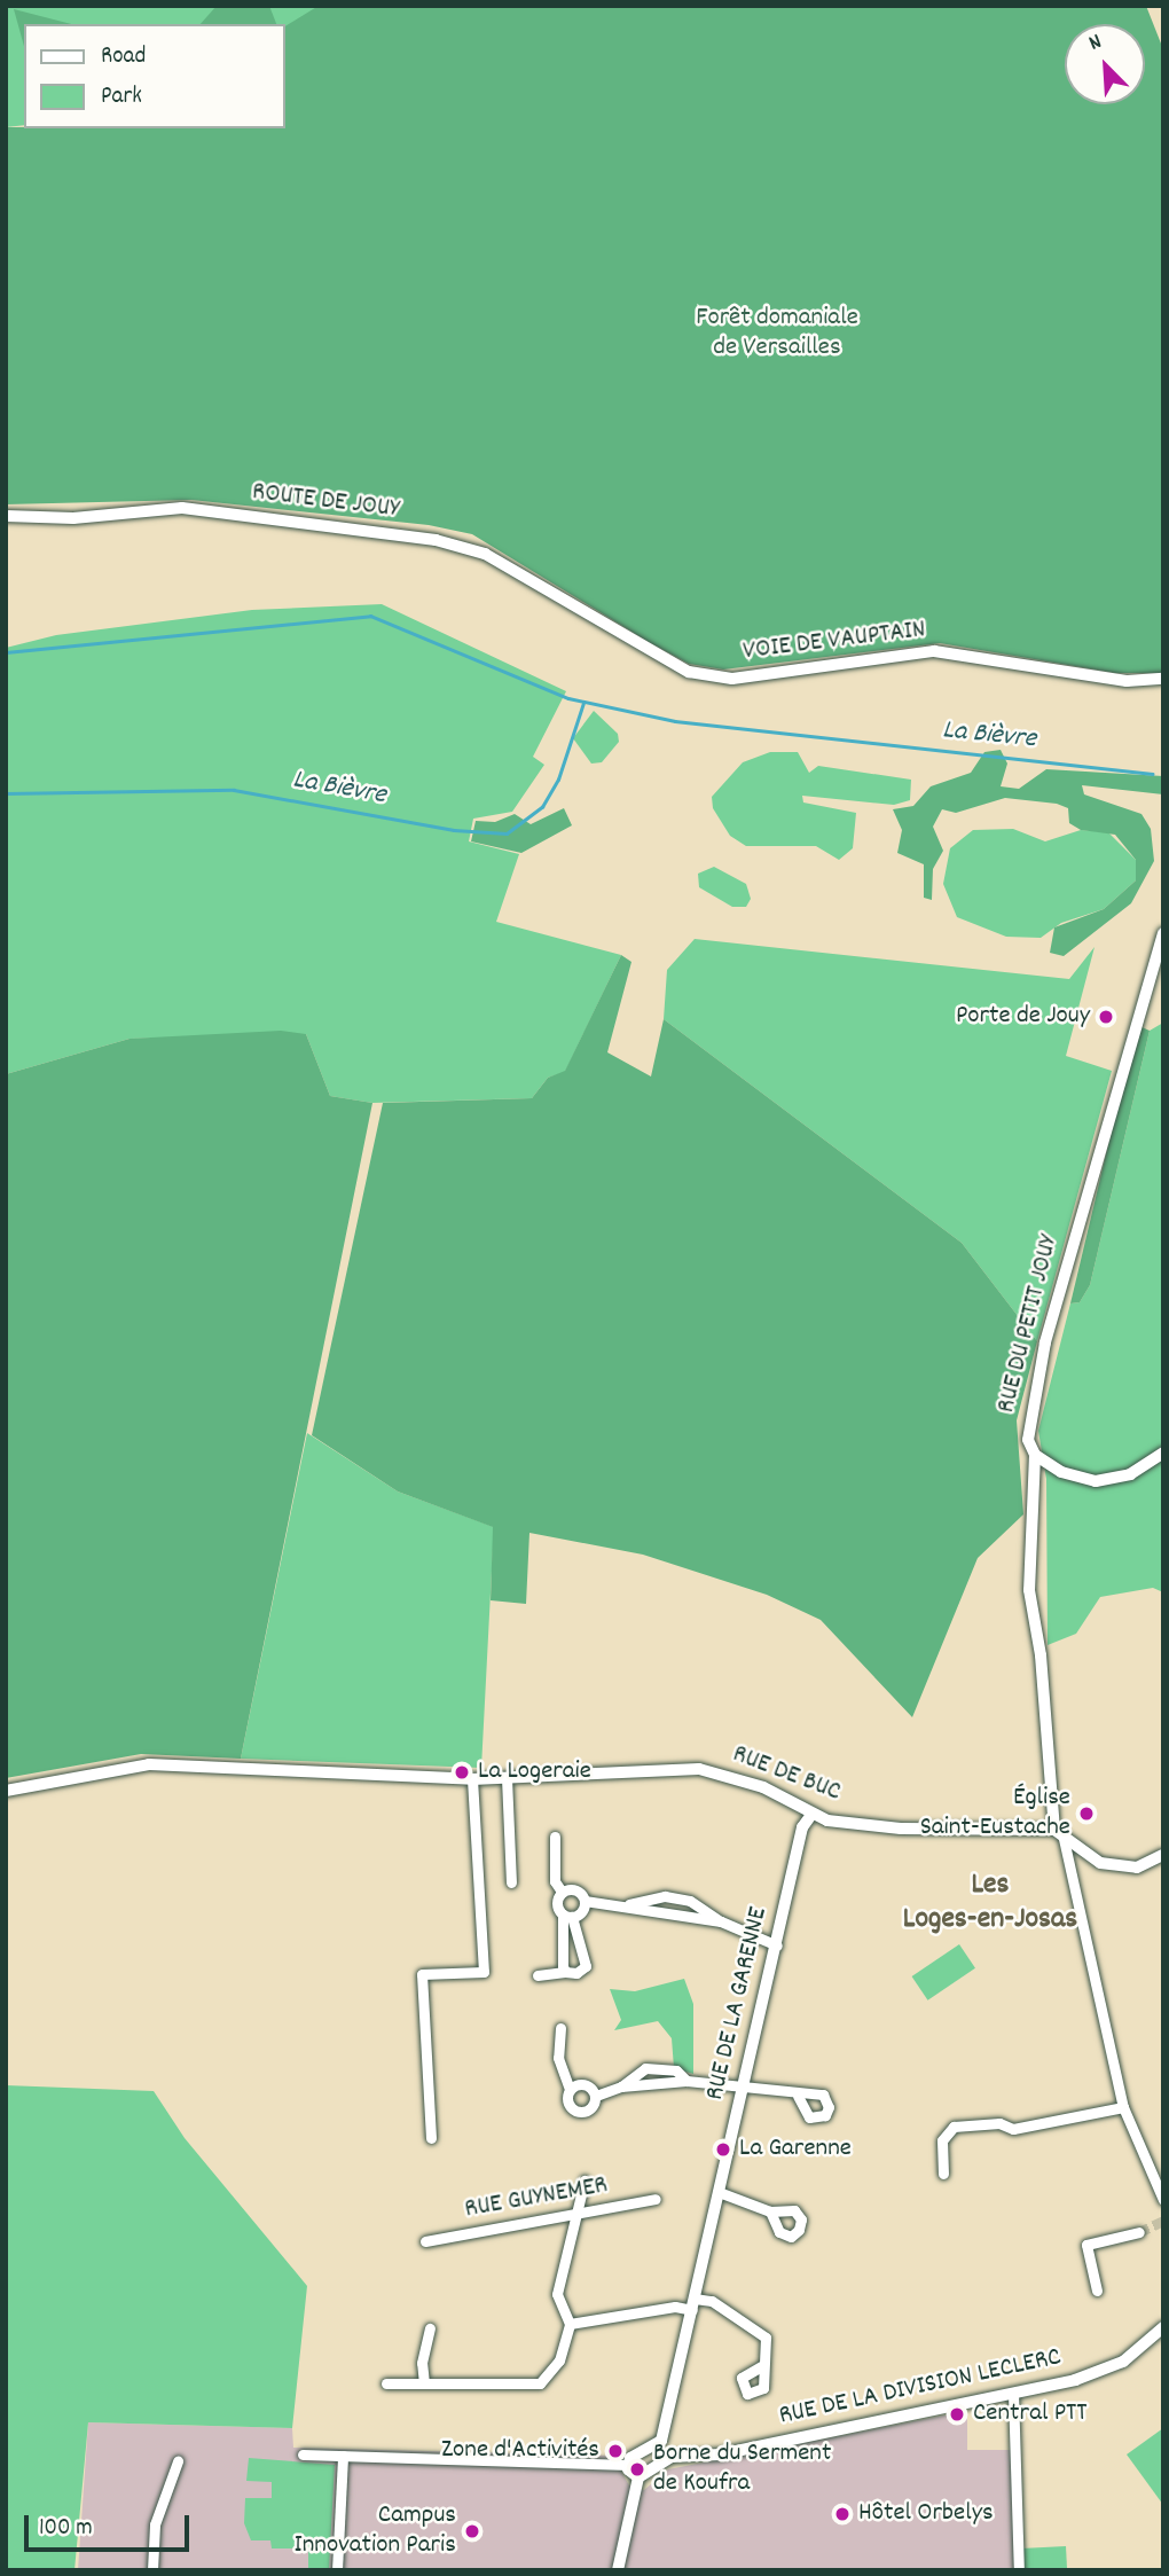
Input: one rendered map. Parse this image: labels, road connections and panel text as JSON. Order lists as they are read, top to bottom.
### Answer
{
  "streets": {
    "street": [
      "ROUTE DE JOUY",
      "VOIE DE VAUPTAIN",
      "RUE DU PETIT JOUY",
      "RUE DE BUC",
      "RUE DE LA GARENNE",
      "RUE GUYNEMER",
      "RUE DE LA DIVISION LECLERC"
    ]
  },
  "crossings": [
    ["ROUTE DE JOUY", "VOIE DE VAUPTAIN"],
    ["RUE DU PETIT JOUY", "RUE DE BUC"],
    ["RUE DE BUC", "RUE DE LA GARENNE"]
  ],
  "districts": ["Les Loges-en-Josas"],
  "water": ["La Bièvre"],
  "parks": ["Forêt domaniale de Versailles"],
  "places": [
    "Porte de Jouy",
    "La Logeraie",
    "Église Saint-Eustache",
    "La Garenne",
    "Central PTT",
    "Zone d'Activités",
    "Borne du Serment de Koufra",
    "Hôtel Orbelys",
    "Campus Innovation Paris"
  ],
  "legend": ["Road", "Park"],
  "scale_bar": "100 m",
  "north": "top left"
}
